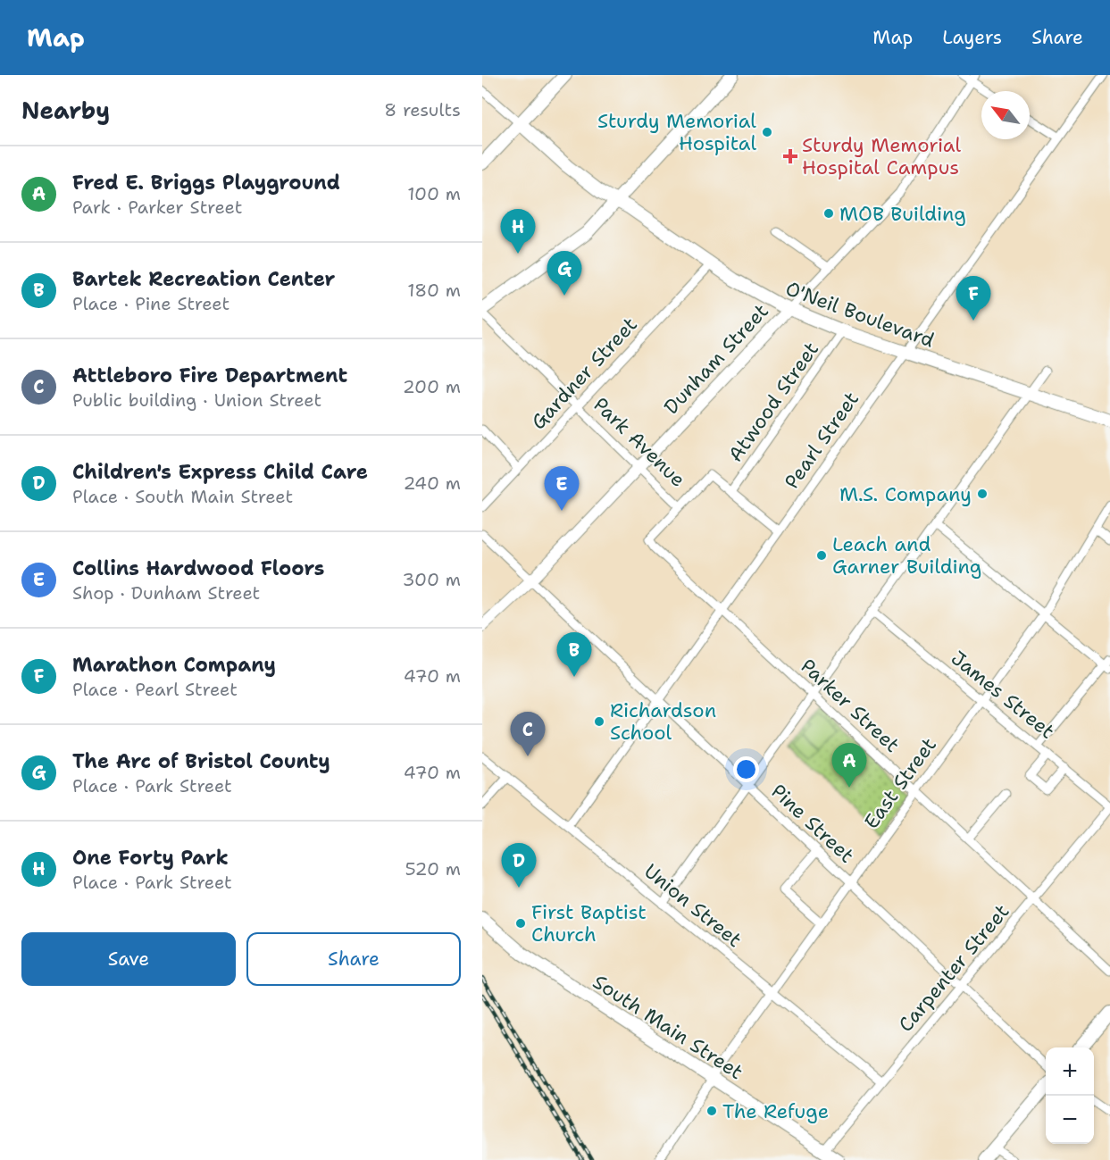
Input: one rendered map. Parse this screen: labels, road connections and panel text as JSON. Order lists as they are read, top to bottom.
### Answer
{
  "streets": {
    "main road": ["O'Neil Boulevard", "South Main Street"],
    "street": [
      "Dunham Street",
      "Gardner Street",
      "Atwood Street",
      "Pearl Street",
      "Park Avenue",
      "James Street",
      "Parker Street",
      "East Street",
      "Pine Street",
      "Union Street",
      "Carpenter Street"
    ]
  },
  "crossings": [
    ["O'Neil Boulevard", "Dunham Street"],
    ["O'Neil Boulevard", "Gardner Street"],
    ["O'Neil Boulevard", "Atwood Street"],
    ["O'Neil Boulevard", "Pearl Street"],
    ["Dunham Street", "Park Avenue"],
    ["Dunham Street", "Pine Street"],
    ["Gardner Street", "Park Avenue"],
    ["Pearl Street", "Parker Street"],
    ["Pearl Street", "Pine Street"],
    ["Pearl Street", "Union Street"],
    ["Park Avenue", "Parker Street"],
    ["James Street", "East Street"],
    ["James Street", "Carpenter Street"],
    ["Parker Street", "East Street"],
    ["Parker Street", "Carpenter Street"],
    ["East Street", "Pine Street"],
    ["East Street", "Union Street"],
    ["East Street", "South Main Street"],
    ["Pine Street", "Carpenter Street"],
    ["Union Street", "Carpenter Street"],
    ["Carpenter Street", "South Main Street"]
  ],
  "places": {
    "other": [
      "Sturdy Memorial Hospital",
      "MOB Building",
      "M.S. Company",
      "Leach and Garner Building",
      "Richardson School",
      "First Baptist Church",
      "The Refuge"
    ],
    "health": ["Sturdy Memorial Hospital Campus"]
  },
  "north": "top left",
  "page": {
    "header": "Map",
    "nav": ["Map", "Layers", "Share"],
    "heading": ["Nearby", "8 results"],
    "list": [
      {
        "mark": "A",
        "name": "Fred E. Briggs Playground",
        "note": "Park · Parker Street",
        "value": "100 m"
      },
      {
        "mark": "B",
        "name": "Bartek Recreation Center",
        "note": "Place · Pine Street",
        "value": "180 m"
      },
      {
        "mark": "C",
        "name": "Attleboro Fire Department",
        "note": "Public building · Union Street",
        "value": "200 m"
      },
      {
        "mark": "D",
        "name": "Children's Express Child Care",
        "note": "Place · South Main Street",
        "value": "240 m"
      },
      {
        "mark": "E",
        "name": "Collins Hardwood Floors",
        "note": "Shop · Dunham Street",
        "value": "300 m"
      },
      {
        "mark": "F",
        "name": "Marathon Company",
        "note": "Place · Pearl Street",
        "value": "470 m"
      },
      {
        "mark": "G",
        "name": "The Arc of Bristol County",
        "note": "Place · Park Street",
        "value": "470 m"
      },
      {
        "mark": "H",
        "name": "One Forty Park",
        "note": "Place · Park Street",
        "value": "520 m"
      }
    ],
    "pins": [
      "H",
      "G",
      "F",
      "E",
      "B",
      "C",
      "A",
      "D"
    ],
    "buttons": ["Save", "Share"],
    "map_buttons": ["+", "−"]
  }
}
